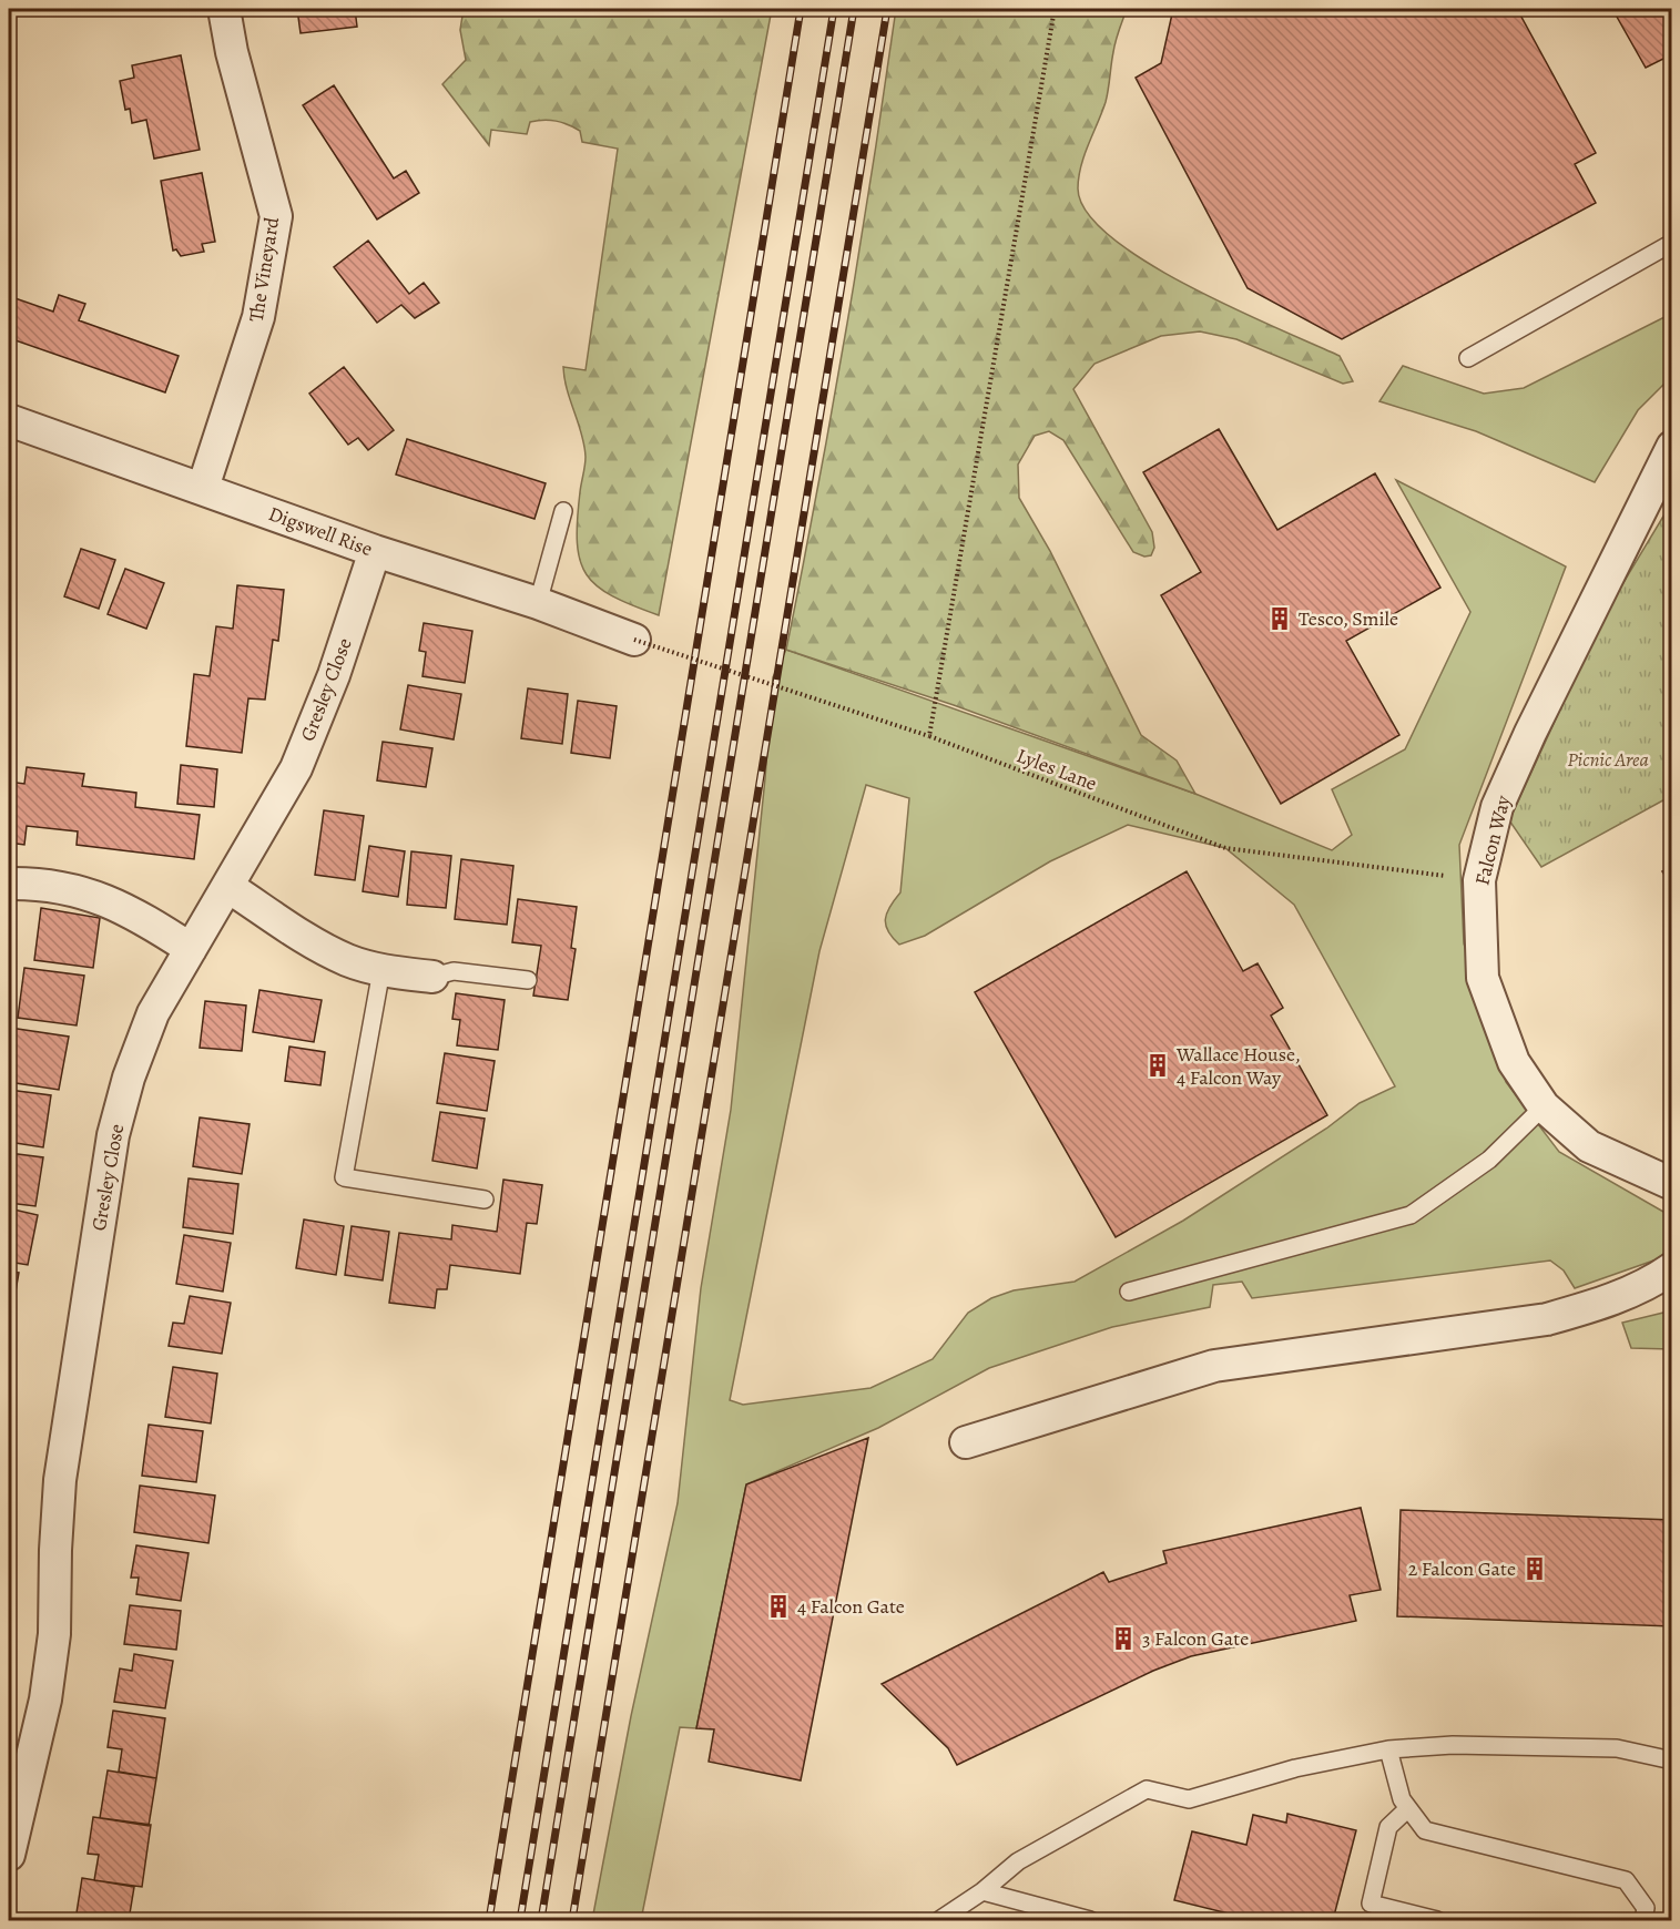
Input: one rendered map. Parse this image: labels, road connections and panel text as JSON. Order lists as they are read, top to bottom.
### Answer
{
  "streets": {
    "street": [
      "The Vineyard",
      "Digswell Rise",
      "Gresley Close",
      "Falcon Way"
    ],
    "path": ["Lyles Lane"]
  },
  "crossings": [
    ["The Vineyard", "Digswell Rise"],
    ["Digswell Rise", "Gresley Close"],
    ["Digswell Rise", "Lyles Lane"],
    ["Lyles Lane", "Falcon Way"]
  ],
  "parks": ["Picnic Area"],
  "places": {
    "building": [
      "Tesco, Smile",
      "Wallace House, 4 Falcon Way",
      "2 Falcon Gate",
      "4 Falcon Gate",
      "3 Falcon Gate"
    ]
  }
}
